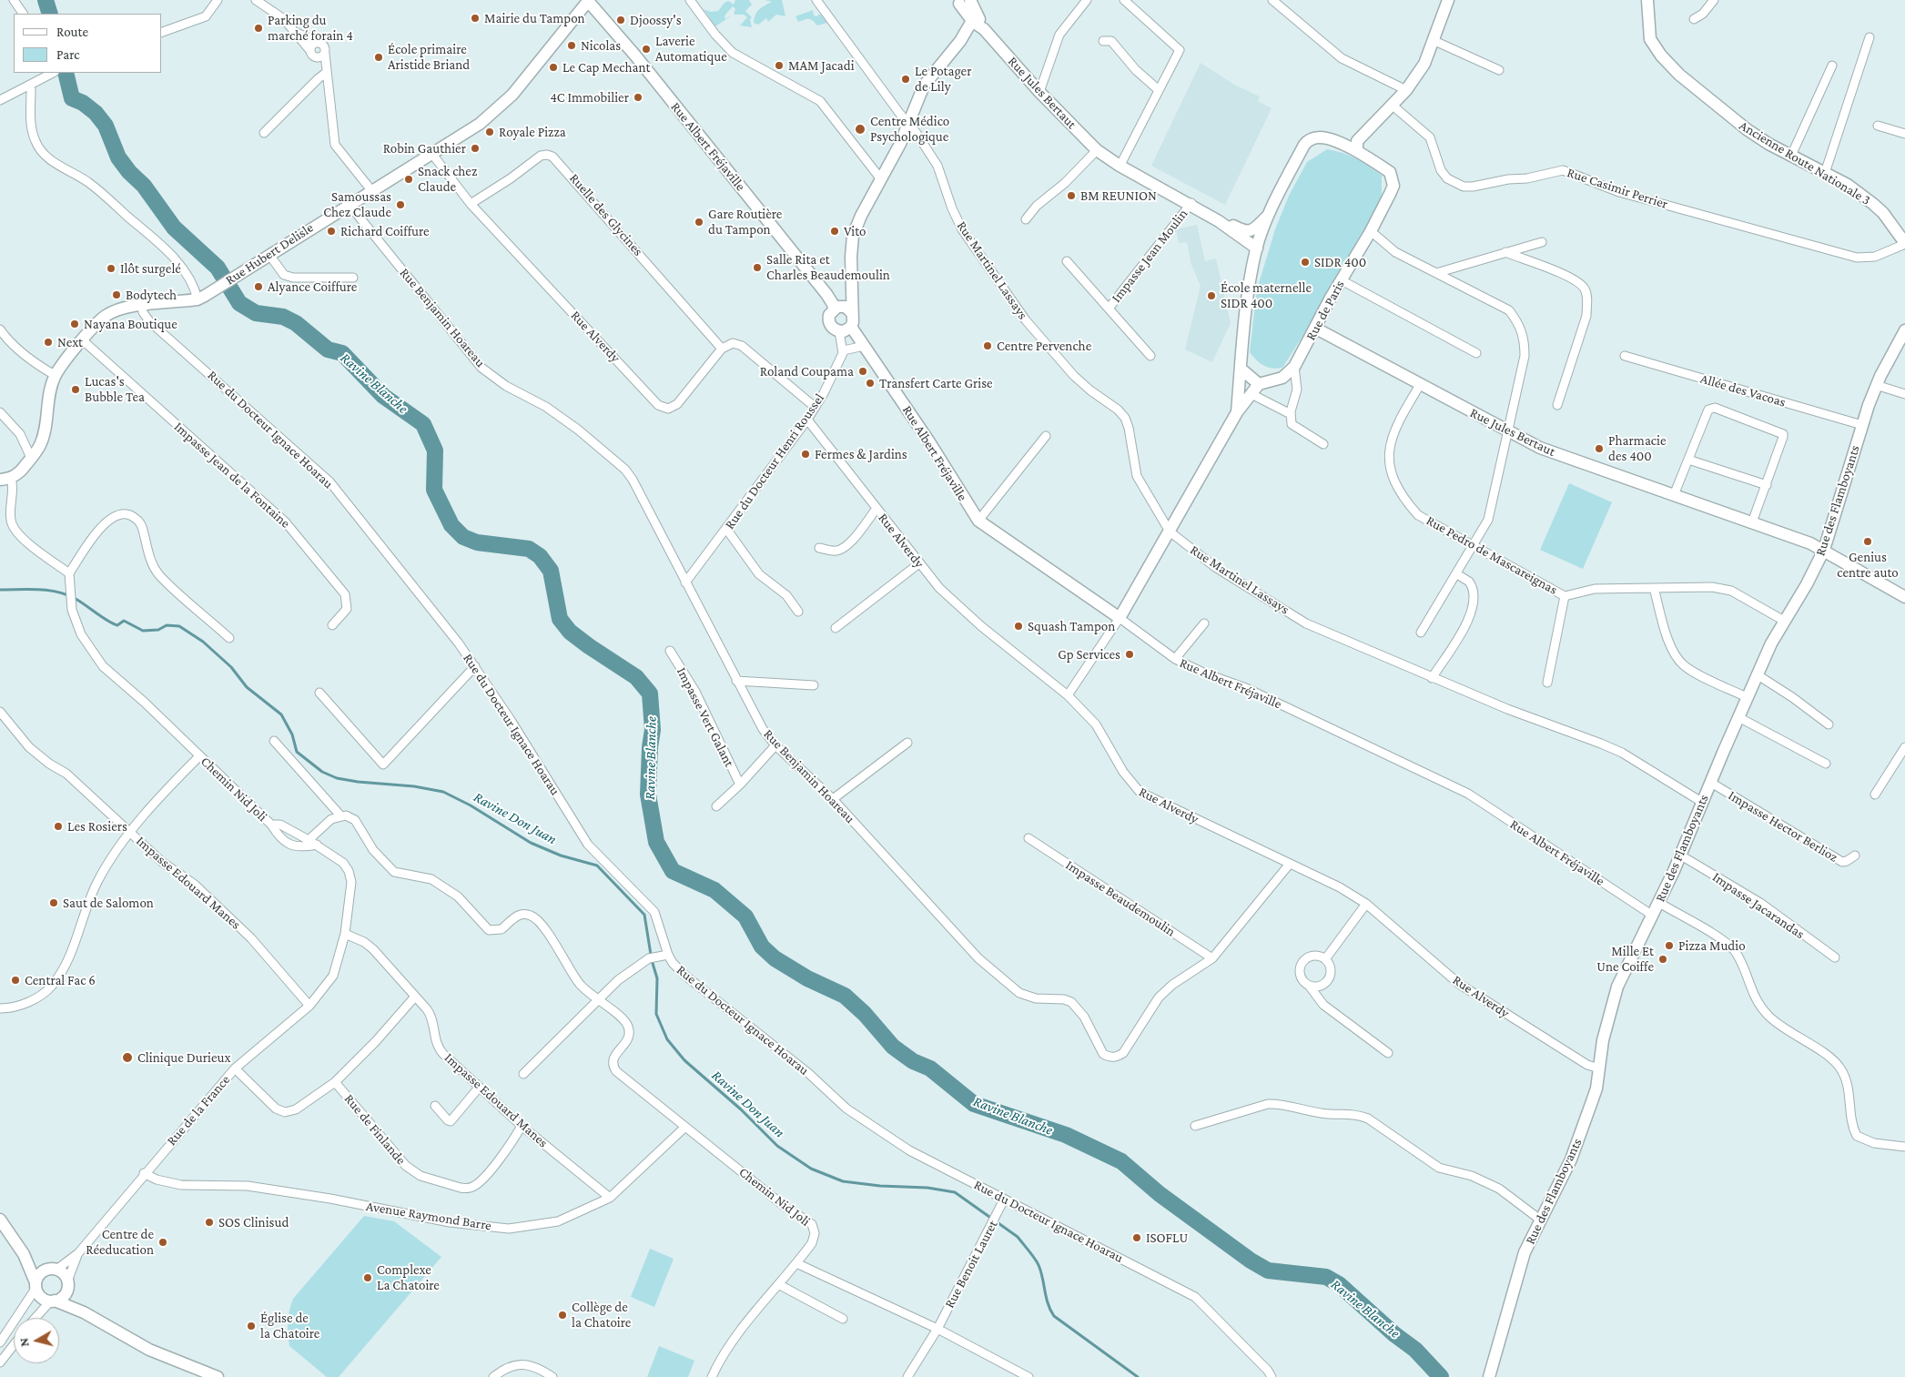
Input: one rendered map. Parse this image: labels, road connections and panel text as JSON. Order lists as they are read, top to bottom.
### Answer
{
  "streets": {
    "street": [
      "Rue Jules Bertaut",
      "Rue Albert Fréjaville",
      "Ancienne Route Nationale 3",
      "Rue Casimir Perrier",
      "Ruelle des Glycines",
      "Rue Hubert Delisle",
      "Impasse Jean Moulin",
      "Rue Martinel Lassays",
      "Rue de Paris",
      "Rue Benjamin Hoareau",
      "Rue Alverdy",
      "Allée des Vacoas",
      "Rue du Docteur Ignace Hoarau",
      "Rue du Docteur Henri Roussel",
      "Impasse Jean de la Fontaine",
      "Rue des Flamboyants",
      "Rue Pedro de Mascareignas",
      "Impasse Vert Galant",
      "Chemin Nid Joli",
      "Impasse Hector Berlioz",
      "Impasse Edouard Manes",
      "Impasse Beaudemoulin",
      "Impasse Jacarandas",
      "Rue de la France",
      "Rue de Finlande",
      "Avenue Raymond Barre",
      "Rue Benoit Lauret"
    ]
  },
  "crossings": [
    ["Rue Jules Bertaut", "Impasse Jean Moulin"],
    ["Rue Jules Bertaut", "Rue de Paris"],
    ["Rue Jules Bertaut", "Rue des Flamboyants"],
    ["Rue Jules Bertaut", "Rue Pedro de Mascareignas"],
    ["Rue Albert Fréjaville", "Rue Hubert Delisle"],
    ["Rue Albert Fréjaville", "Rue des Flamboyants"],
    ["Ancienne Route Nationale 3", "Rue Casimir Perrier"],
    ["Ruelle des Glycines", "Rue Alverdy"],
    ["Rue Hubert Delisle", "Rue Benjamin Hoareau"],
    ["Rue Hubert Delisle", "Rue Alverdy"],
    ["Rue Hubert Delisle", "Rue du Docteur Ignace Hoarau"],
    ["Rue Hubert Delisle", "Impasse Jean de la Fontaine"],
    ["Rue Martinel Lassays", "Rue des Flamboyants"],
    ["Rue Benjamin Hoareau", "Rue Alverdy"],
    ["Rue Benjamin Hoareau", "Rue du Docteur Henri Roussel"],
    ["Rue Benjamin Hoareau", "Impasse Beaudemoulin"],
    ["Rue Alverdy", "Rue du Docteur Henri Roussel"],
    ["Rue Alverdy", "Rue des Flamboyants"],
    ["Allée des Vacoas", "Rue des Flamboyants"],
    ["Rue du Docteur Ignace Hoarau", "Rue Benoit Lauret"],
    ["Rue des Flamboyants", "Rue Pedro de Mascareignas"],
    ["Rue des Flamboyants", "Impasse Hector Berlioz"],
    ["Rue des Flamboyants", "Impasse Jacarandas"],
    ["Chemin Nid Joli", "Rue de la France"],
    ["Chemin Nid Joli", "Avenue Raymond Barre"],
    ["Impasse Edouard Manes", "Rue de la France"],
    ["Impasse Edouard Manes", "Rue de Finlande"],
    ["Impasse Edouard Manes", "Avenue Raymond Barre"],
    ["Rue de la France", "Rue de Finlande"],
    ["Rue de la France", "Avenue Raymond Barre"]
  ],
  "water": ["Ravine Blanche", "Ravine Don Juan"],
  "places": [
    "Mairie du Tampon",
    "Djoossy's",
    "Parking du marché forain 4",
    "Nicolas",
    "Laverie Automatique",
    "École primaire Aristide Briand",
    "MAM Jacadi",
    "Le Cap Mechant",
    "Le Potager de Lily",
    "4C Immobilier",
    "Centre Médico Psychologique",
    "Royale Pizza",
    "Robin Gauthier",
    "Snack chez Claude",
    "BM REUNION",
    "Samoussas Chez Claude",
    "Gare Routière du Tampon",
    "Richard Coiffure",
    "Vito",
    "SIDR 400",
    "Salle Rita et Charles Beaudemoulin",
    "Ilôt surgelé",
    "Alyance Coiffure",
    "Bodytech",
    "École maternelle SIDR 400",
    "Nayana Boutique",
    "Next",
    "Centre Pervenche",
    "Roland Coupama",
    "Transfert Carte Grise",
    "Lucas's Bubble Tea",
    "Pharmacie des 400",
    "Fermes & Jardins",
    "Genius centre auto",
    "Squash Tampon",
    "Gp Services",
    "Les Rosiers",
    "Saut de Salomon",
    "Pizza Mudio",
    "Mille Et Une Coiffe",
    "Central Fac 6",
    "Clinique Durieux",
    "SOS Clinisud",
    "ISOFLU",
    "Centre de Réeducation",
    "Complexe La Chatoire",
    "Collège de la Chatoire",
    "Église de la Chatoire"
  ],
  "legend": ["Route", "Parc"],
  "north": "left"
}
